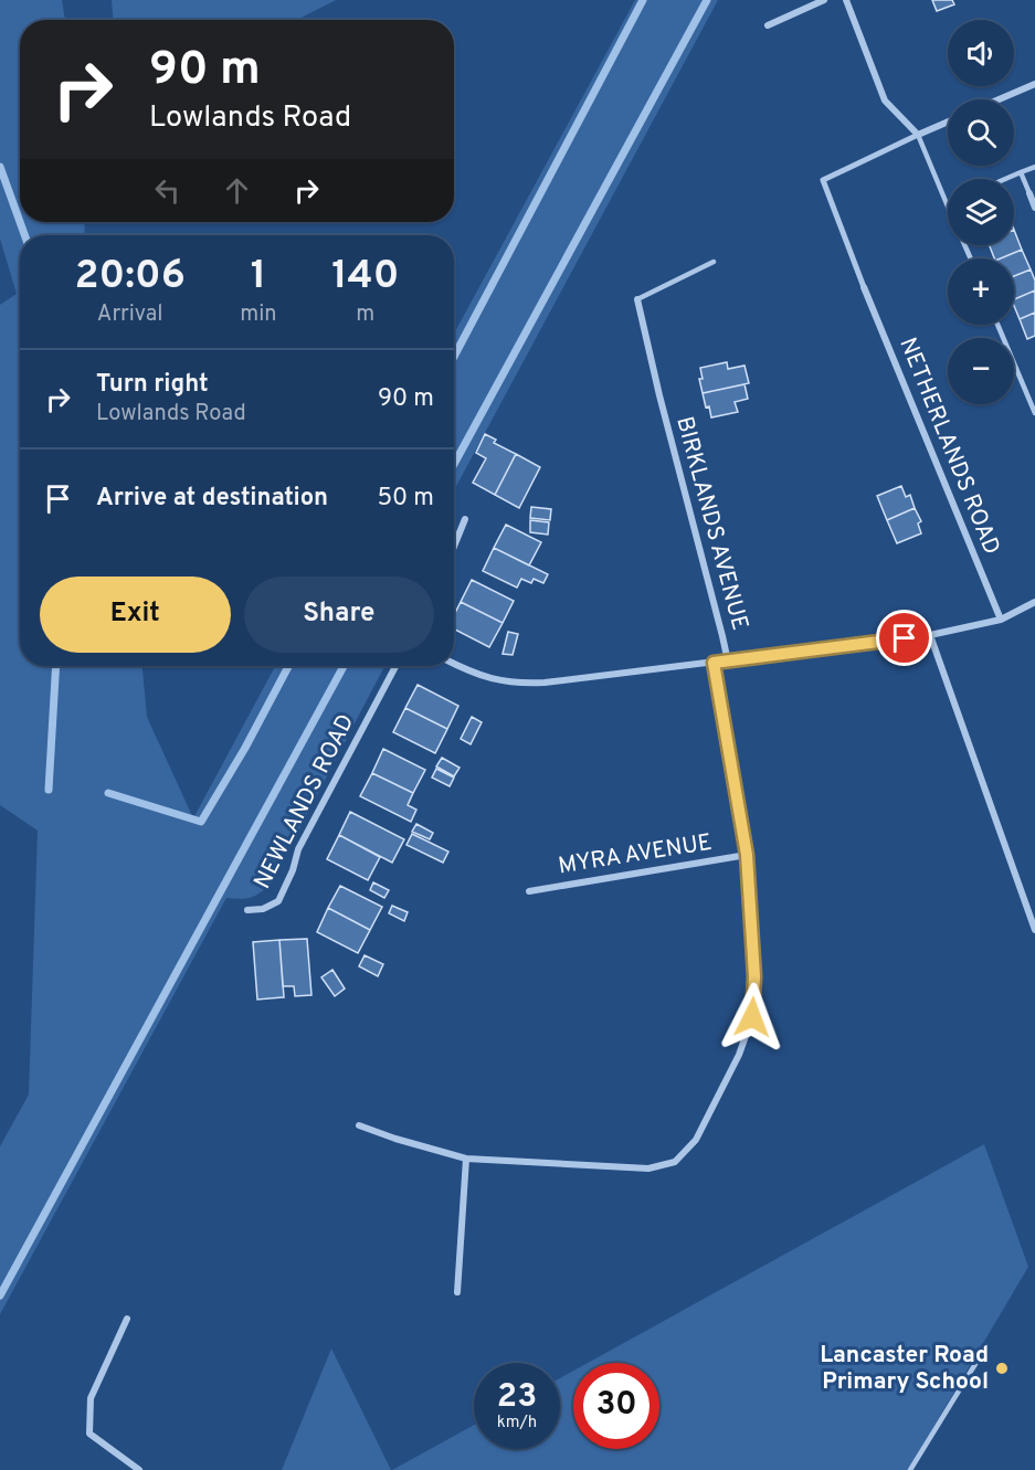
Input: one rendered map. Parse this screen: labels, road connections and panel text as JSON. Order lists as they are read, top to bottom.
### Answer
{
  "streets": {
    "street": [
      "NETHERLANDS ROAD",
      "BIRKLANDS AVENUE",
      "NEWLANDS ROAD",
      "MYRA AVENUE"
    ]
  },
  "places": ["Lancaster Road Primary School"],
  "page": {
    "map_buttons": ["+", "−"],
    "turn": ["90 m", "Lowlands Road"],
    "eta": [
      "20:06",
      "Arrival",
      "1",
      "min",
      "140",
      "m"
    ],
    "list": [
      {
        "name": "Turn right",
        "note": "Lowlands Road",
        "value": "90 m"
      },
      {
        "name": "Arrive at destination",
        "value": "50 m"
      }
    ],
    "buttons": ["Exit", "Share"],
    "speed": "23 km/h",
    "limit": "30"
  }
}
